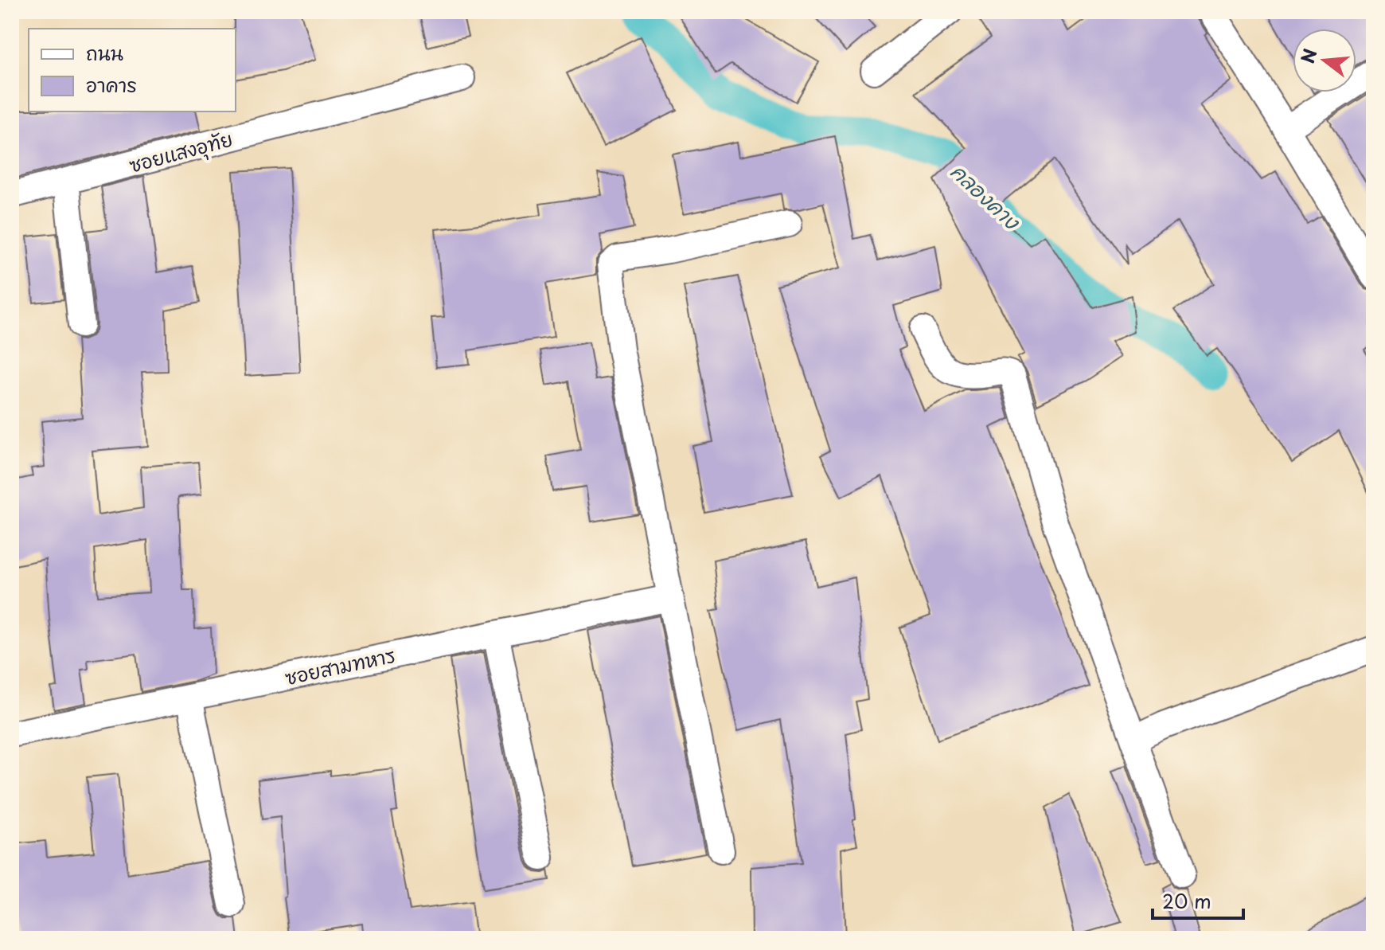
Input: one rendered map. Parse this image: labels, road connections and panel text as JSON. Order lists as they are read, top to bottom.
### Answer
{
  "streets": {
    "street": ["ซอยแสงอุทัย", "ซอยสามทหาร"]
  },
  "water": ["คลองคาง"],
  "legend": ["ถนน", "อาคาร"],
  "scale_bar": "20 m",
  "north": "left"
}
